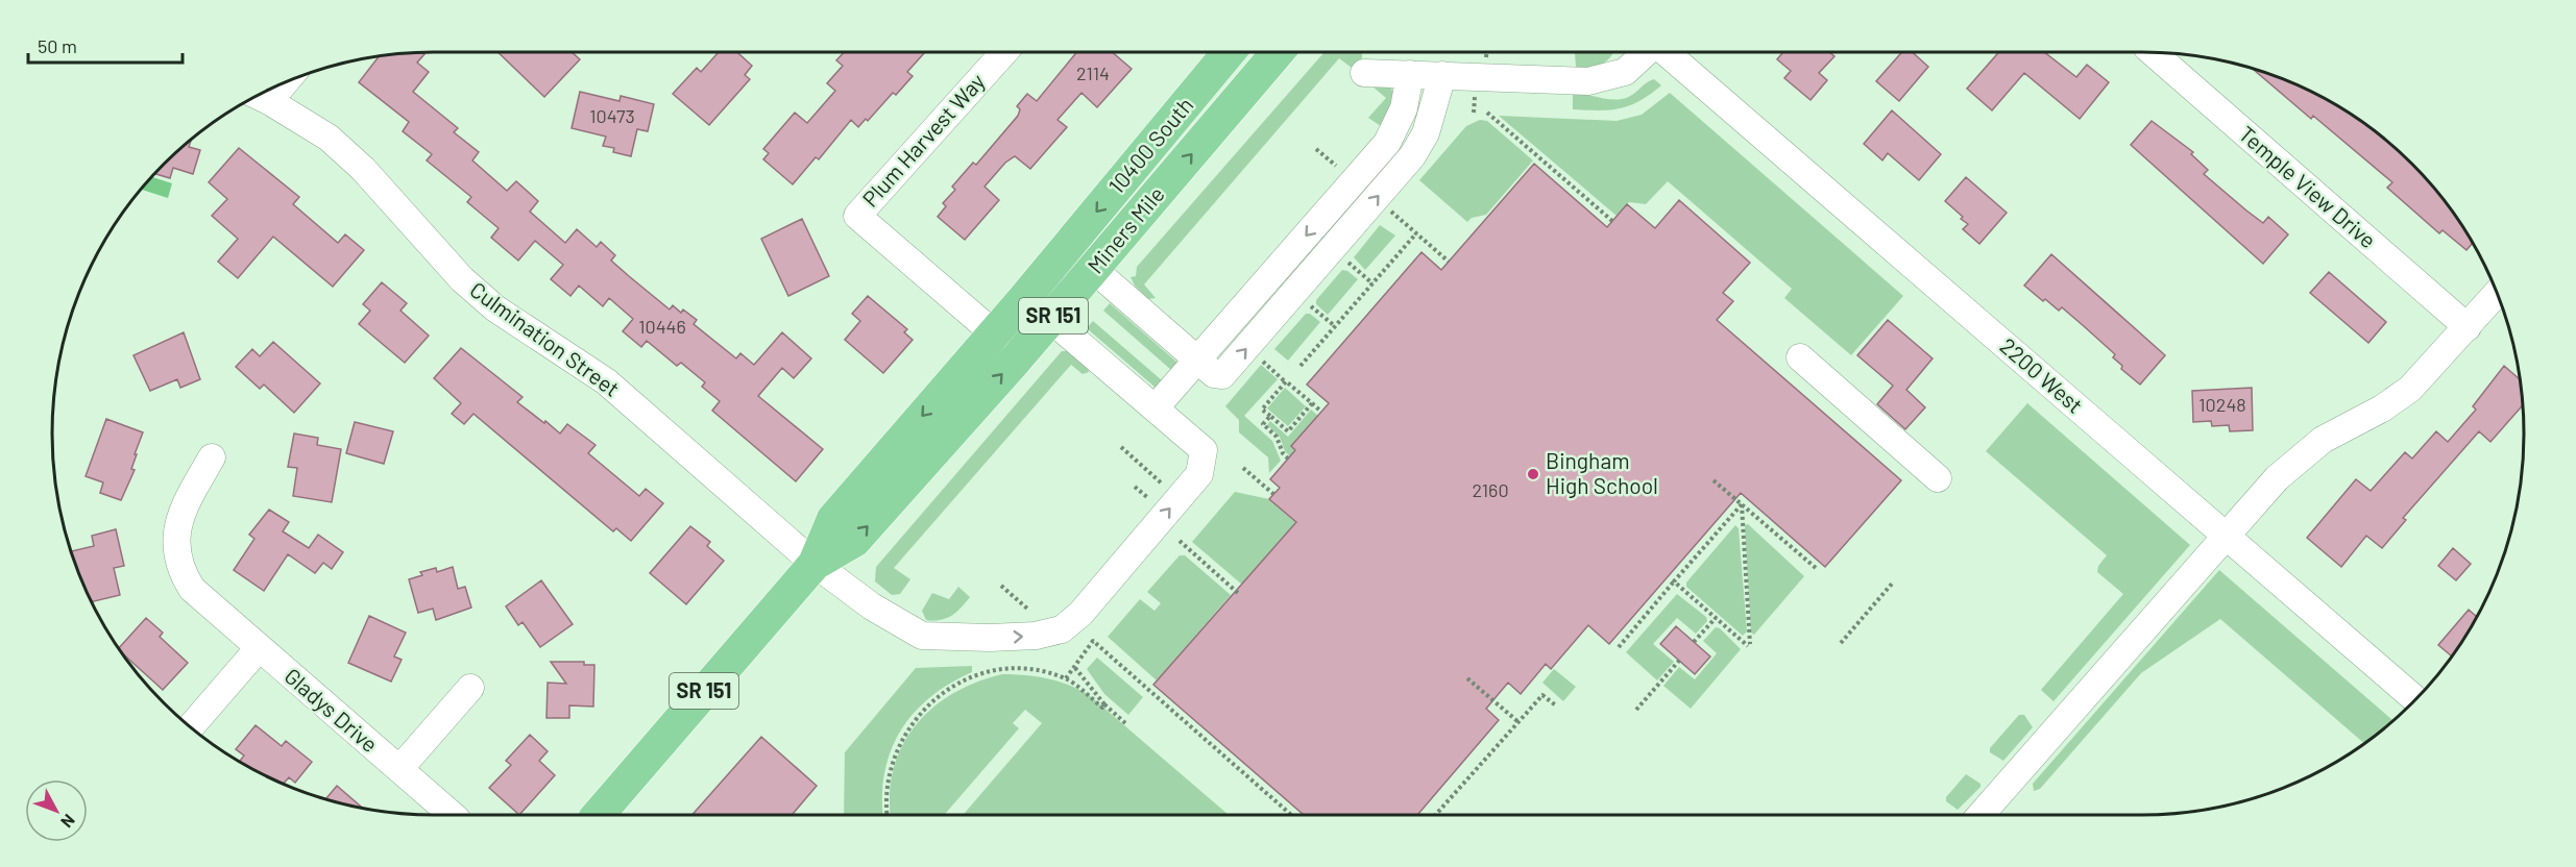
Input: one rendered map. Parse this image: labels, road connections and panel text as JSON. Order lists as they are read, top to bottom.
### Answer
{
  "streets": {
    "main road": ["10400 South", "Miners Mile", "SR 151"],
    "street": [
      "Plum Harvest Way",
      "Temple View Drive",
      "Culmination Street",
      "2200 West",
      "Gladys Drive"
    ]
  },
  "crossings": [
    ["Plum Harvest Way", "Miners Mile"],
    ["10400 South", "Miners Mile"],
    ["Miners Mile", "Culmination Street"]
  ],
  "one_way": ["10400 South"],
  "places": ["Bingham High School"],
  "house_numbers": [
    "2114",
    "10473",
    "10446",
    "10248",
    "2160"
  ],
  "scale_bar": "50 m",
  "north": "bottom right"
}
